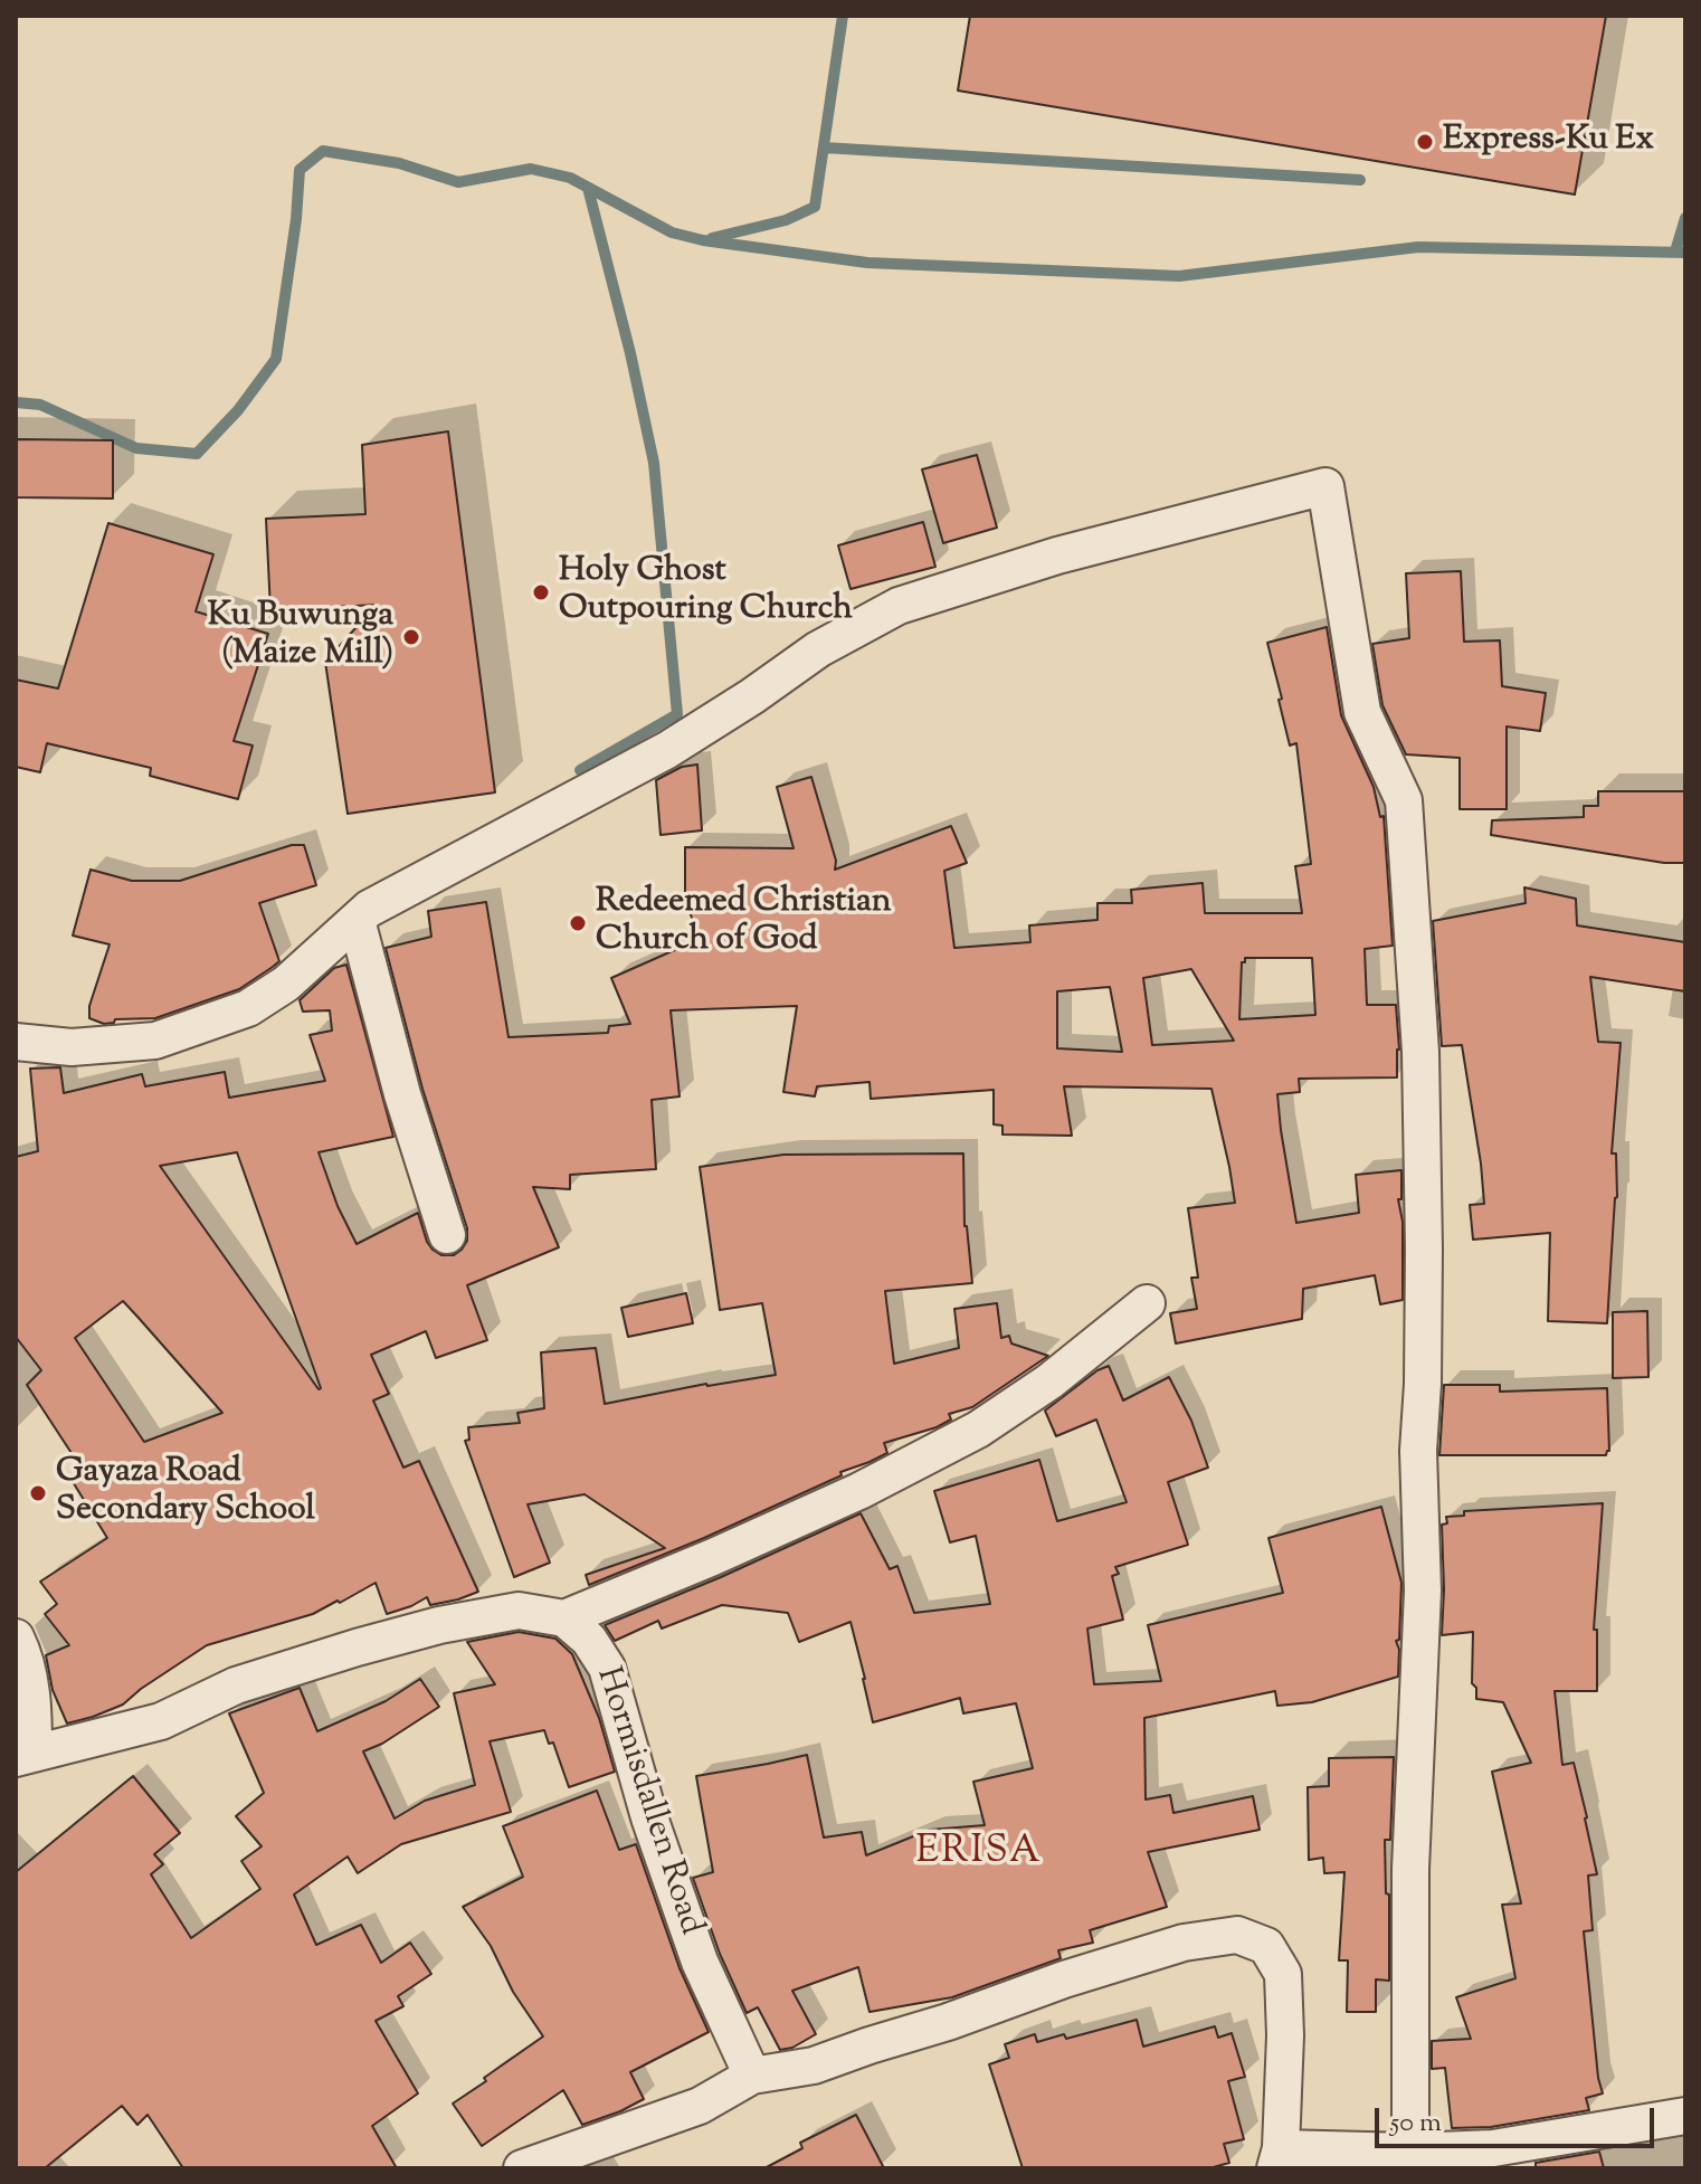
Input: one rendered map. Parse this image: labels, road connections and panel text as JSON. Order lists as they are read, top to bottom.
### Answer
{
  "streets": {
    "street": ["Hormisdallen Road"]
  },
  "districts": ["ERISA"],
  "places": [
    "Express-Ku Ex",
    "Holy Ghost Outpouring Church",
    "Ku Buwunga (Maize Mill)",
    "Redeemed Christian Church of God",
    "Gayaza Road Secondary School"
  ],
  "scale_bar": "50 m"
}
